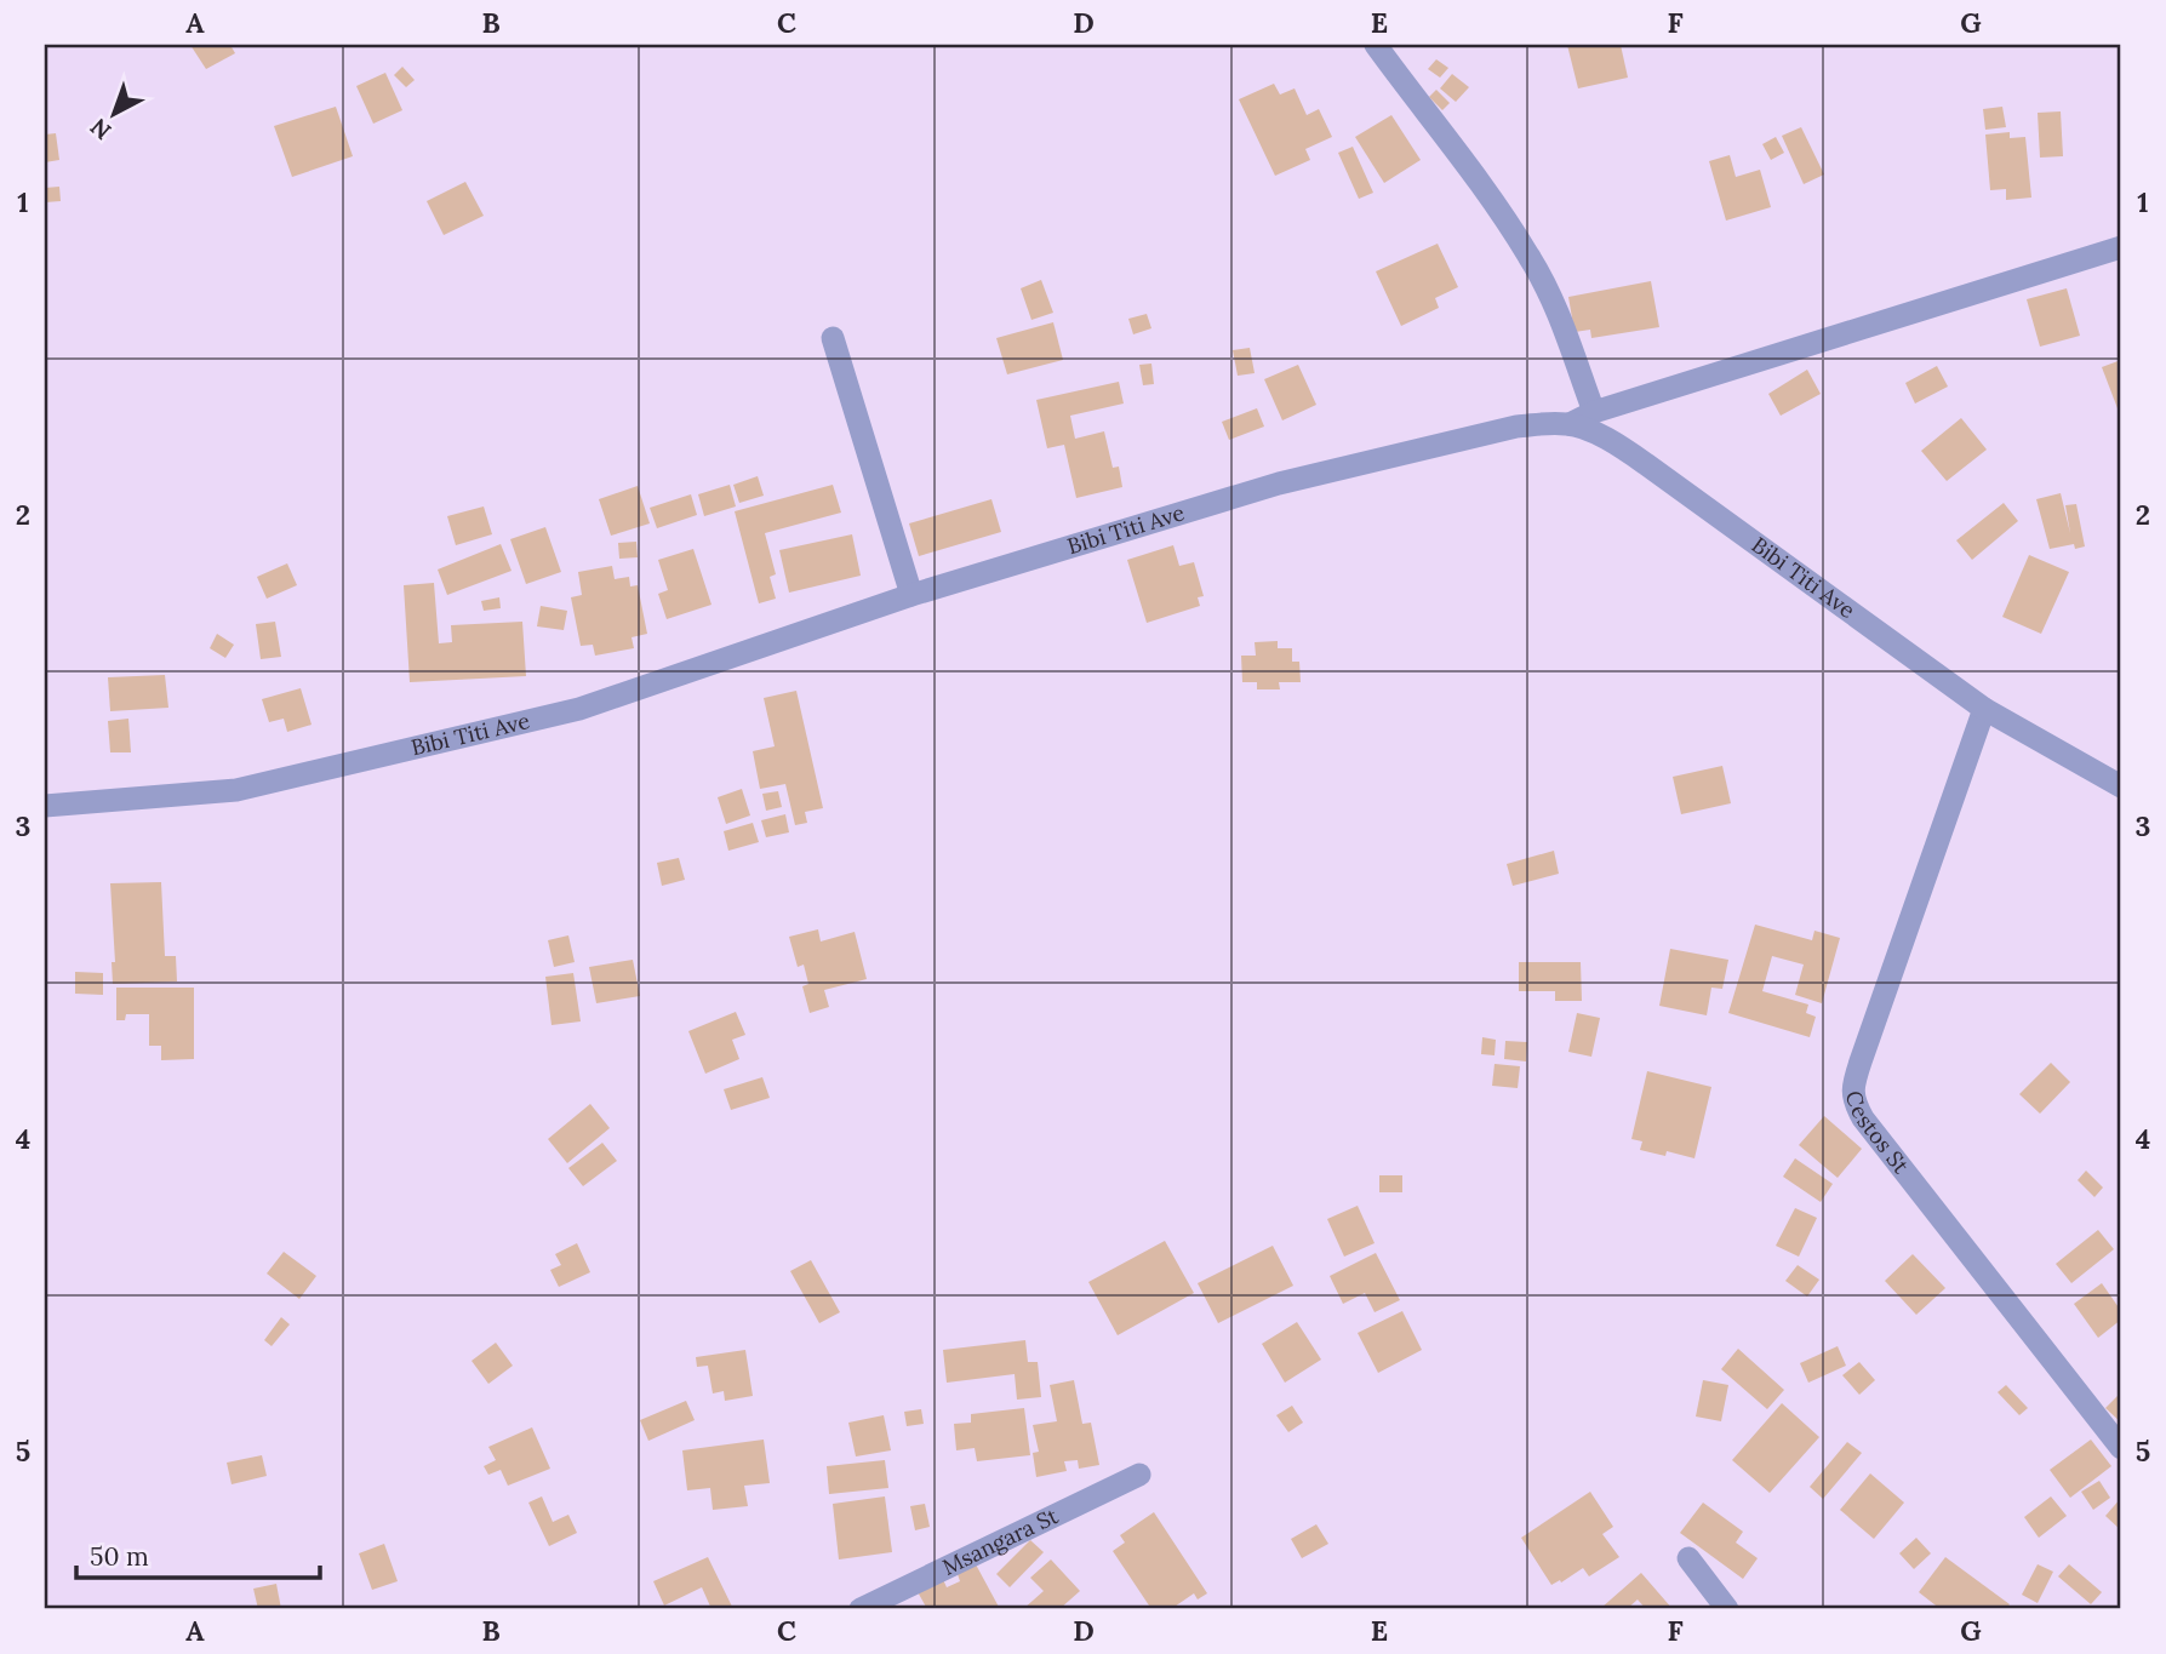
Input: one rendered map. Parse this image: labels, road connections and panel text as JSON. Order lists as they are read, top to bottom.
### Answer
{
  "streets": {
    "street": ["Bibi Titi Ave", "Cestos St", "Msangara St"]
  },
  "crossings": [
    ["Bibi Titi Ave", "Cestos St"]
  ],
  "scale_bar": "50 m",
  "north": "bottom left",
  "grid": {
    "columns": [
      "A",
      "B",
      "C",
      "D",
      "E",
      "F",
      "G"
    ],
    "rows": [
      "1",
      "2",
      "3",
      "4",
      "5"
    ]
  }
}
